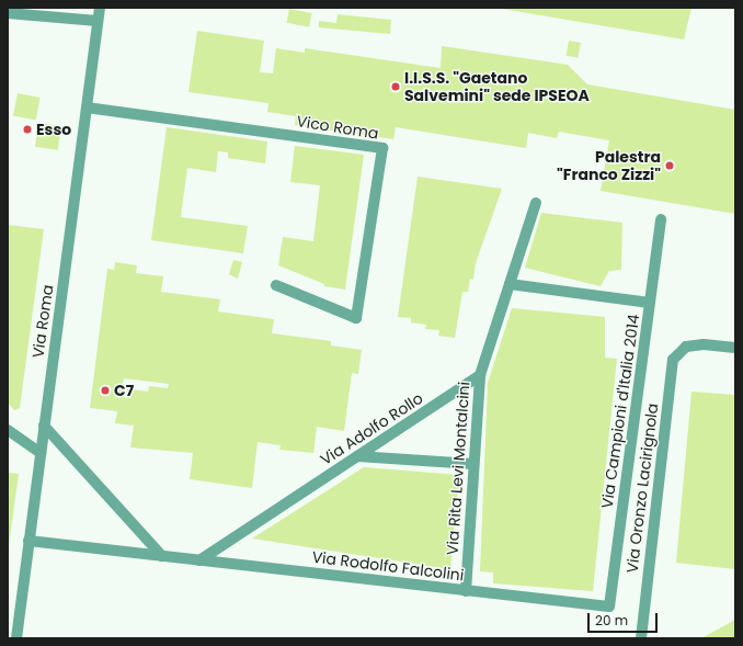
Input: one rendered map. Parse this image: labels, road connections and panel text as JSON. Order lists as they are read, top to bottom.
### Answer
{
  "streets": {
    "street": [
      "Vico Roma",
      "Via Roma",
      "Via Campioni d'Italia 2014",
      "Via Adolfo Rollo",
      "Via Rita Levi Montalcini",
      "Via Oronzo Lacirignola",
      "Via Rodolfo Falcolini"
    ]
  },
  "crossings": [
    ["Vico Roma", "Via Roma"],
    ["Via Roma", "Via Rodolfo Falcolini"],
    ["Via Campioni d'Italia 2014", "Via Rodolfo Falcolini"],
    ["Via Adolfo Rollo", "Via Rita Levi Montalcini"],
    ["Via Adolfo Rollo", "Via Rodolfo Falcolini"],
    ["Via Rita Levi Montalcini", "Via Rodolfo Falcolini"]
  ],
  "places": [
    "I.I.S.S. \"Gaetano Salvemini\" sede IPSEOA",
    "Esso",
    "Palestra \"Franco Zizzi\"",
    "C7"
  ],
  "scale_bar": "20 m"
}
